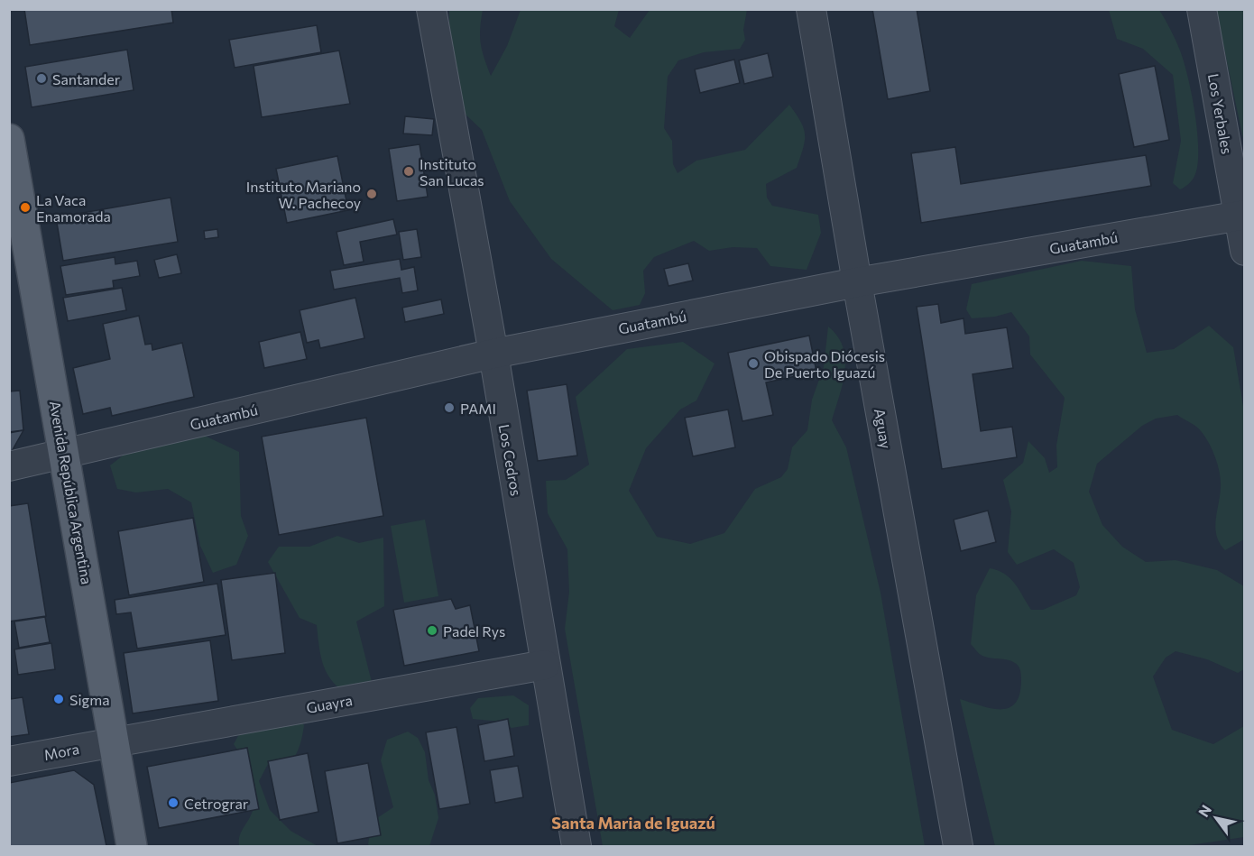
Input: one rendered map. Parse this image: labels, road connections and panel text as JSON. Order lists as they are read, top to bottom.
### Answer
{
  "streets": {
    "main road": ["Avenida República Argentina"],
    "street": [
      "Los Yerbales",
      "Guatambú",
      "Aguay",
      "Los Cedros",
      "Guayra",
      "Mora"
    ]
  },
  "crossings": [
    ["Los Yerbales", "Guatambú"],
    ["Guatambú", "Aguay"],
    ["Guatambú", "Los Cedros"],
    ["Guatambú", "Avenida República Argentina"],
    ["Los Cedros", "Guayra"],
    ["Avenida República Argentina", "Guayra"],
    ["Avenida República Argentina", "Mora"],
    ["Guayra", "Mora"]
  ],
  "districts": ["Santa Maria de Iguazú"],
  "places": [
    "Santander",
    "Instituto San Lucas",
    "Instituto Mariano W. Pachecoy",
    "La Vaca Enamorada",
    "Obispado Diócesis De Puerto Iguazú",
    "PAMI",
    "Padel Rys",
    "Sigma",
    "Cetrograr"
  ],
  "north": "top left"
}
